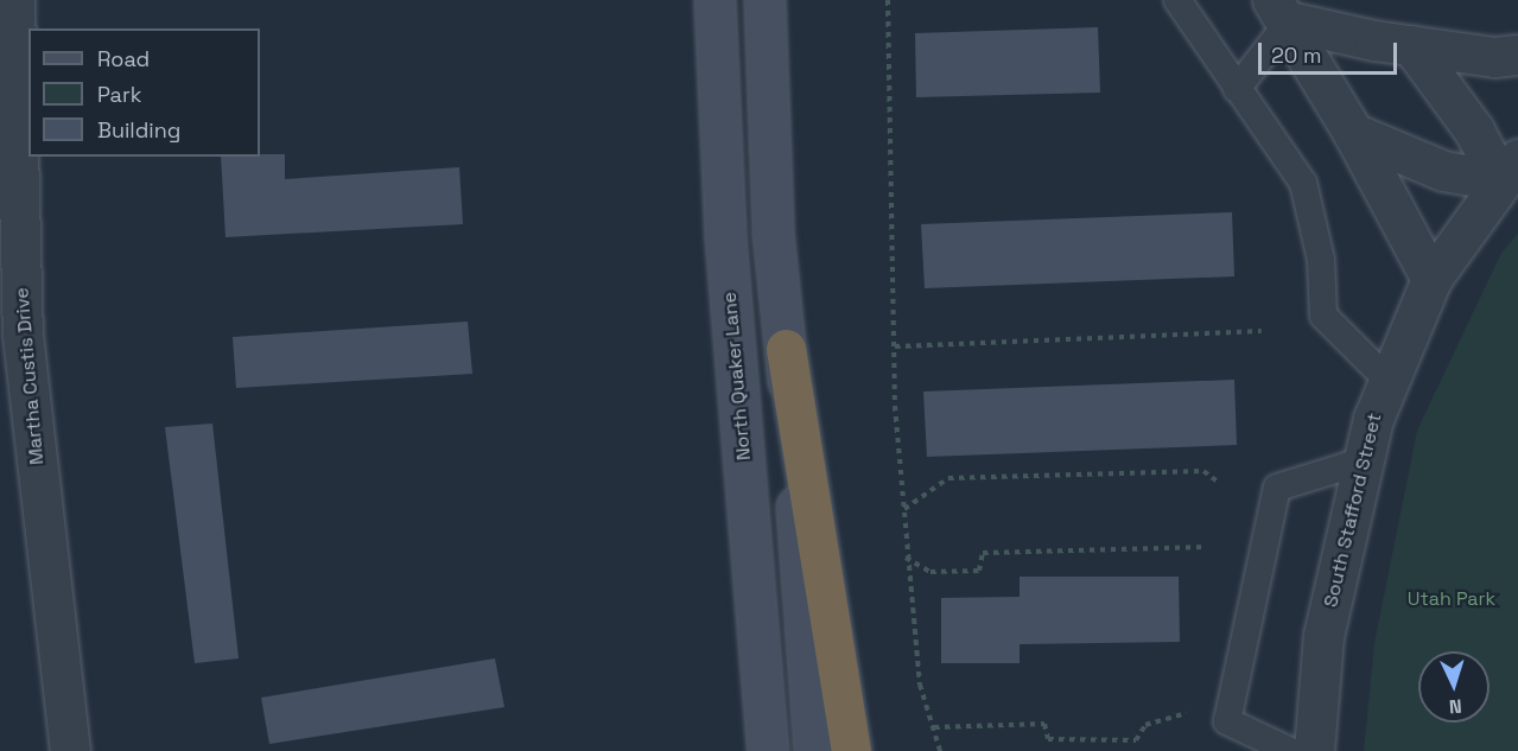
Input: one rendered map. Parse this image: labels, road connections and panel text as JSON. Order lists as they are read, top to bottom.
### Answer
{
  "streets": {
    "main road": ["North Quaker Lane"],
    "street": ["Martha Custis Drive", "South Stafford Street"]
  },
  "parks": ["Utah Park"],
  "legend": ["Road", "Park", "Building"],
  "scale_bar": "20 m",
  "north": "bottom"
}
